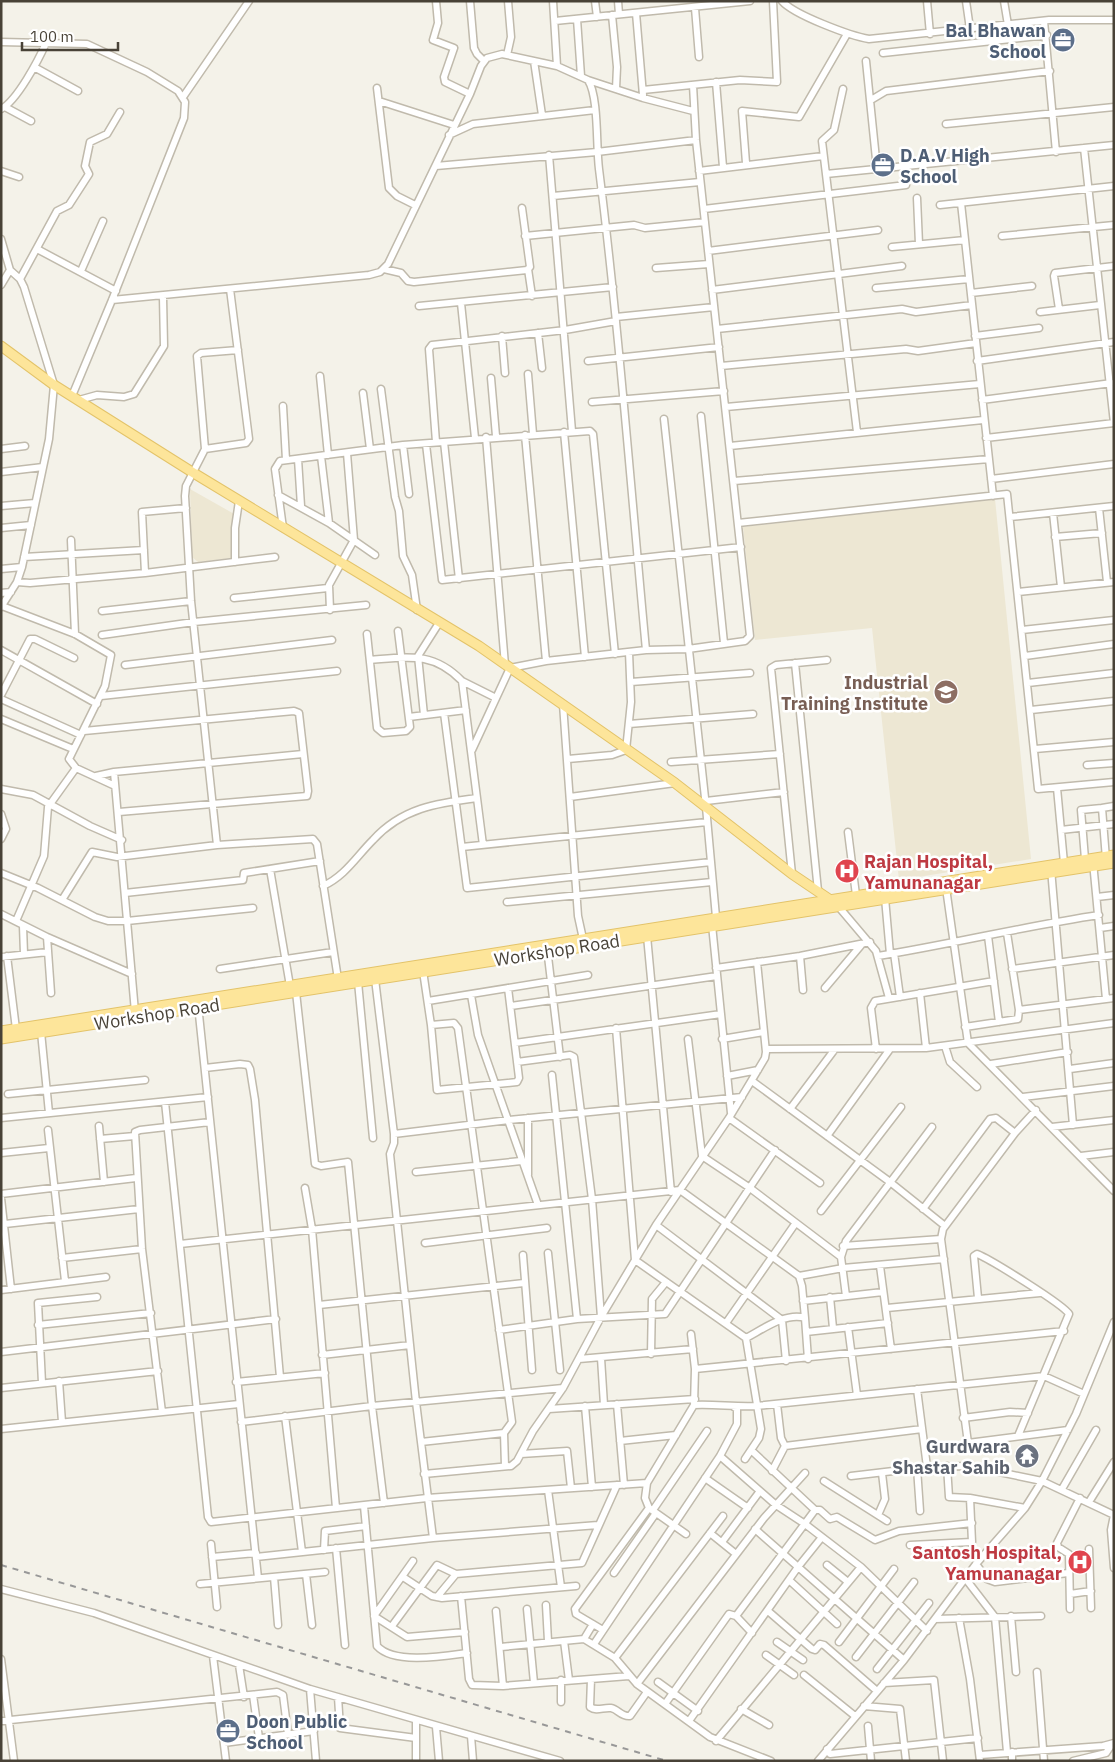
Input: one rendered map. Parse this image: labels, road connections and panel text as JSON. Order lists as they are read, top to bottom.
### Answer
{
  "streets": {
    "main road": ["Workshop Road"]
  },
  "places": {
    "office": ["Bal Bhawan School", "D.A.V High School", "Doon Public School"],
    "school or university": ["Industrial Training Institute"],
    "hospital": ["Rajan Hospital, Yamunanagar", "Santosh Hospital, Yamunanagar"],
    "temple": ["Gurdwara Shastar Sahib"]
  },
  "scale_bar": "100 m"
}
